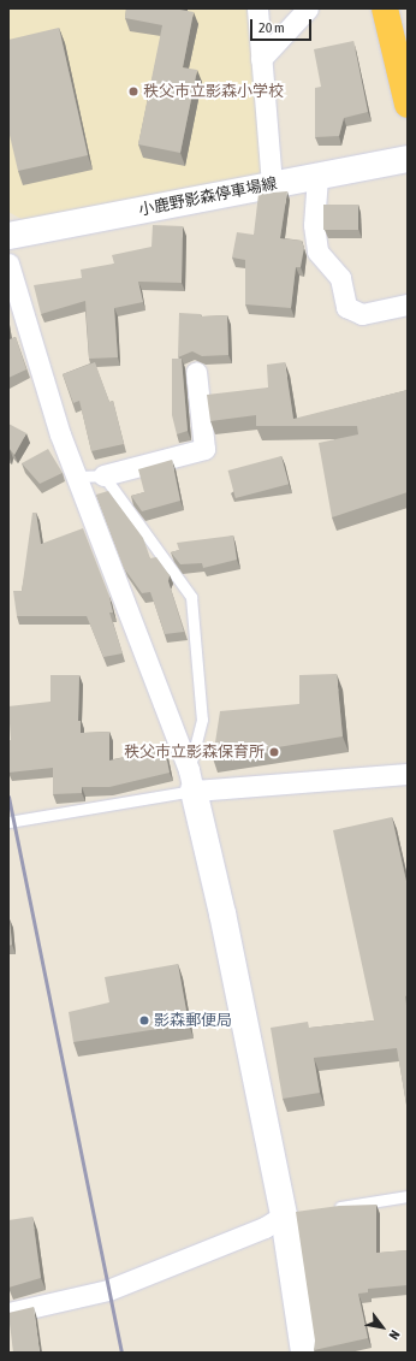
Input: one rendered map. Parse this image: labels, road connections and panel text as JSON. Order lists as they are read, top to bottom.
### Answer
{
  "streets": {
    "street": ["小鹿野影森停車場線"]
  },
  "places": ["秩父市立影森小学校", "秩父市立影森保育所", "影森郵便局"],
  "scale_bar": "20 m",
  "north": "bottom right"
}
